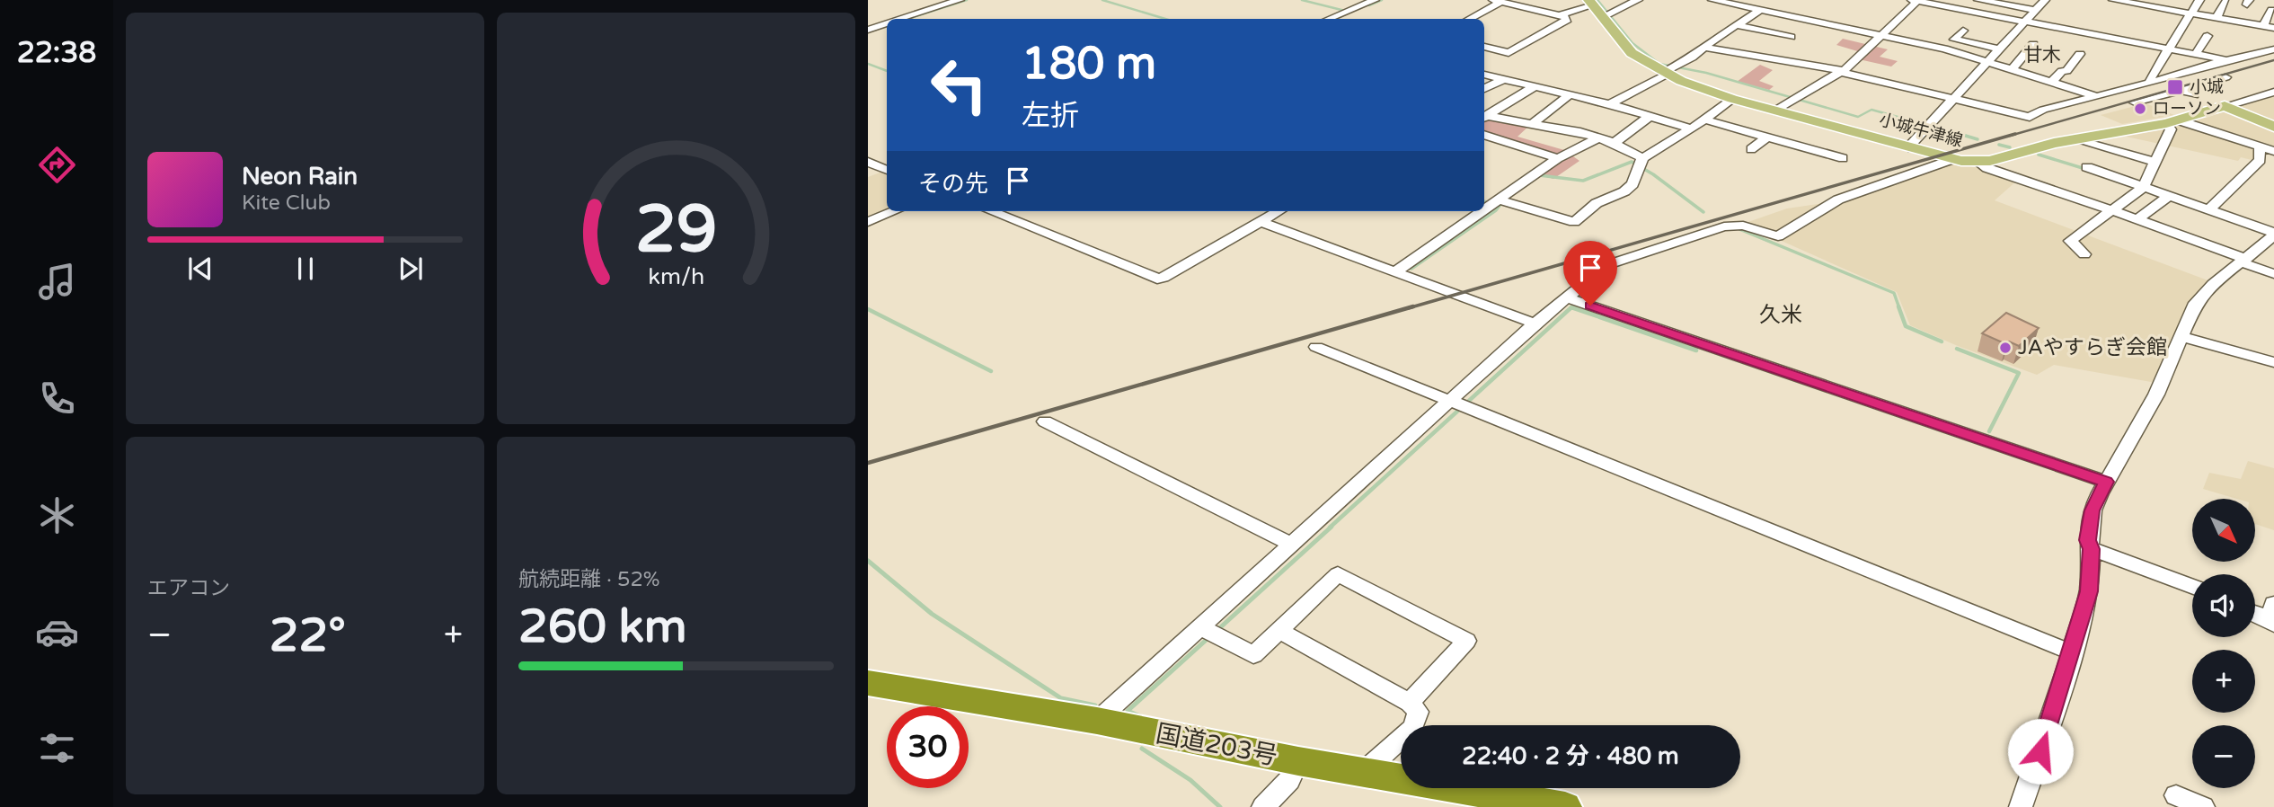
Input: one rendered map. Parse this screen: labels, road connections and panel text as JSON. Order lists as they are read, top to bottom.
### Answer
{
  "streets": {
    "highway": ["国道203号"],
    "main road": ["小城牛津線"]
  },
  "districts": ["甘木", "久米"],
  "places": {
    "transit": ["小城"],
    "other": ["ローソン", "JAやすらぎ会館"]
  },
  "north": "bottom right",
  "page": {
    "tabs": "22:38",
    "turn": ["180 m", "左折"],
    "then": "その先",
    "song": ["Neon Rain", "Kite Club"],
    "tile": [
      "エアコン",
      ["航続距離 · 52%", "260 km"]
    ],
    "map_buttons": ["+", "−"],
    "heat": ["−", "22°", "+"],
    "limit": "30",
    "trip": "22:40 · 2 分 · 480 m",
    "gauge": ["29", "km/h"]
  }
}
